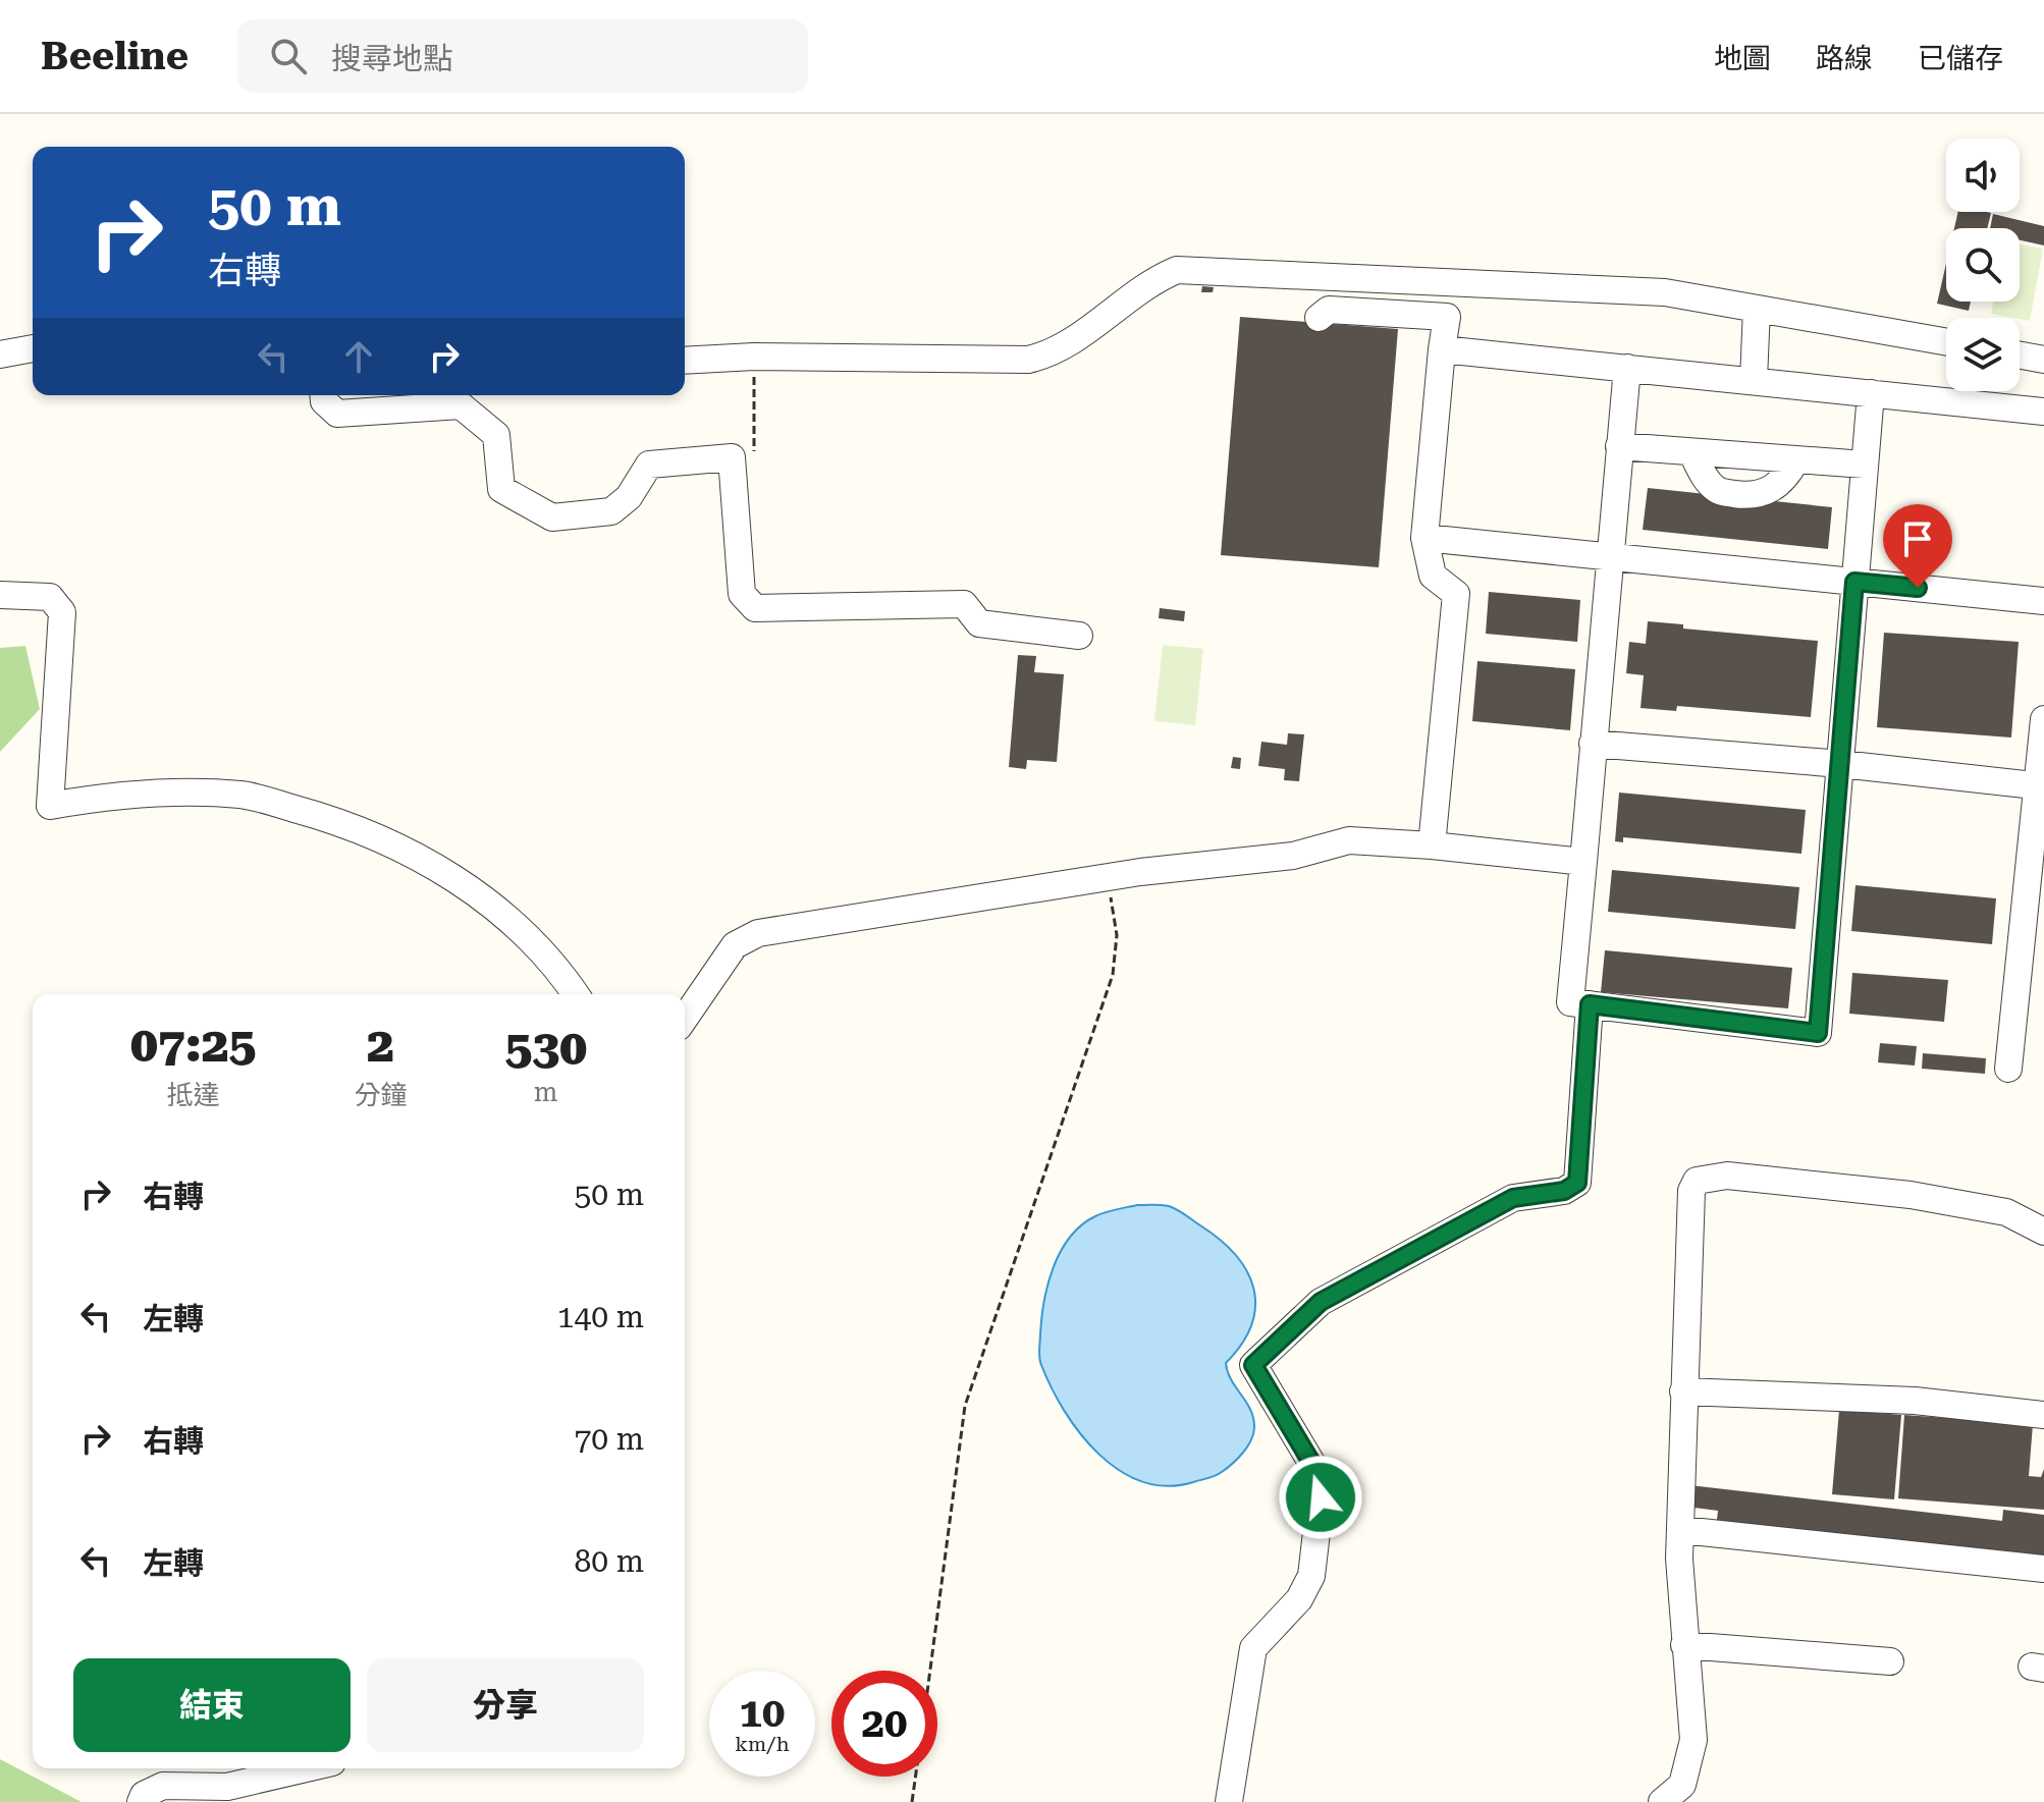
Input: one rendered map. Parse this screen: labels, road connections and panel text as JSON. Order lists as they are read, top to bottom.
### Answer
{
  "page": {
    "header": "Beeline",
    "search": "搜尋地點",
    "nav": ["地圖", "路線", "已儲存"],
    "turn": ["50 m", "右轉"],
    "eta": [
      "07:25",
      "抵達",
      "2",
      "分鐘",
      "530",
      "m"
    ],
    "list": [
      {
        "name": "右轉",
        "value": "50 m"
      },
      {
        "name": "左轉",
        "value": "140 m"
      },
      {
        "name": "右轉",
        "value": "70 m"
      },
      {
        "name": "左轉",
        "value": "80 m"
      }
    ],
    "buttons": ["結束", "分享"],
    "speed": "10 km/h",
    "limit": "20"
  }
}
